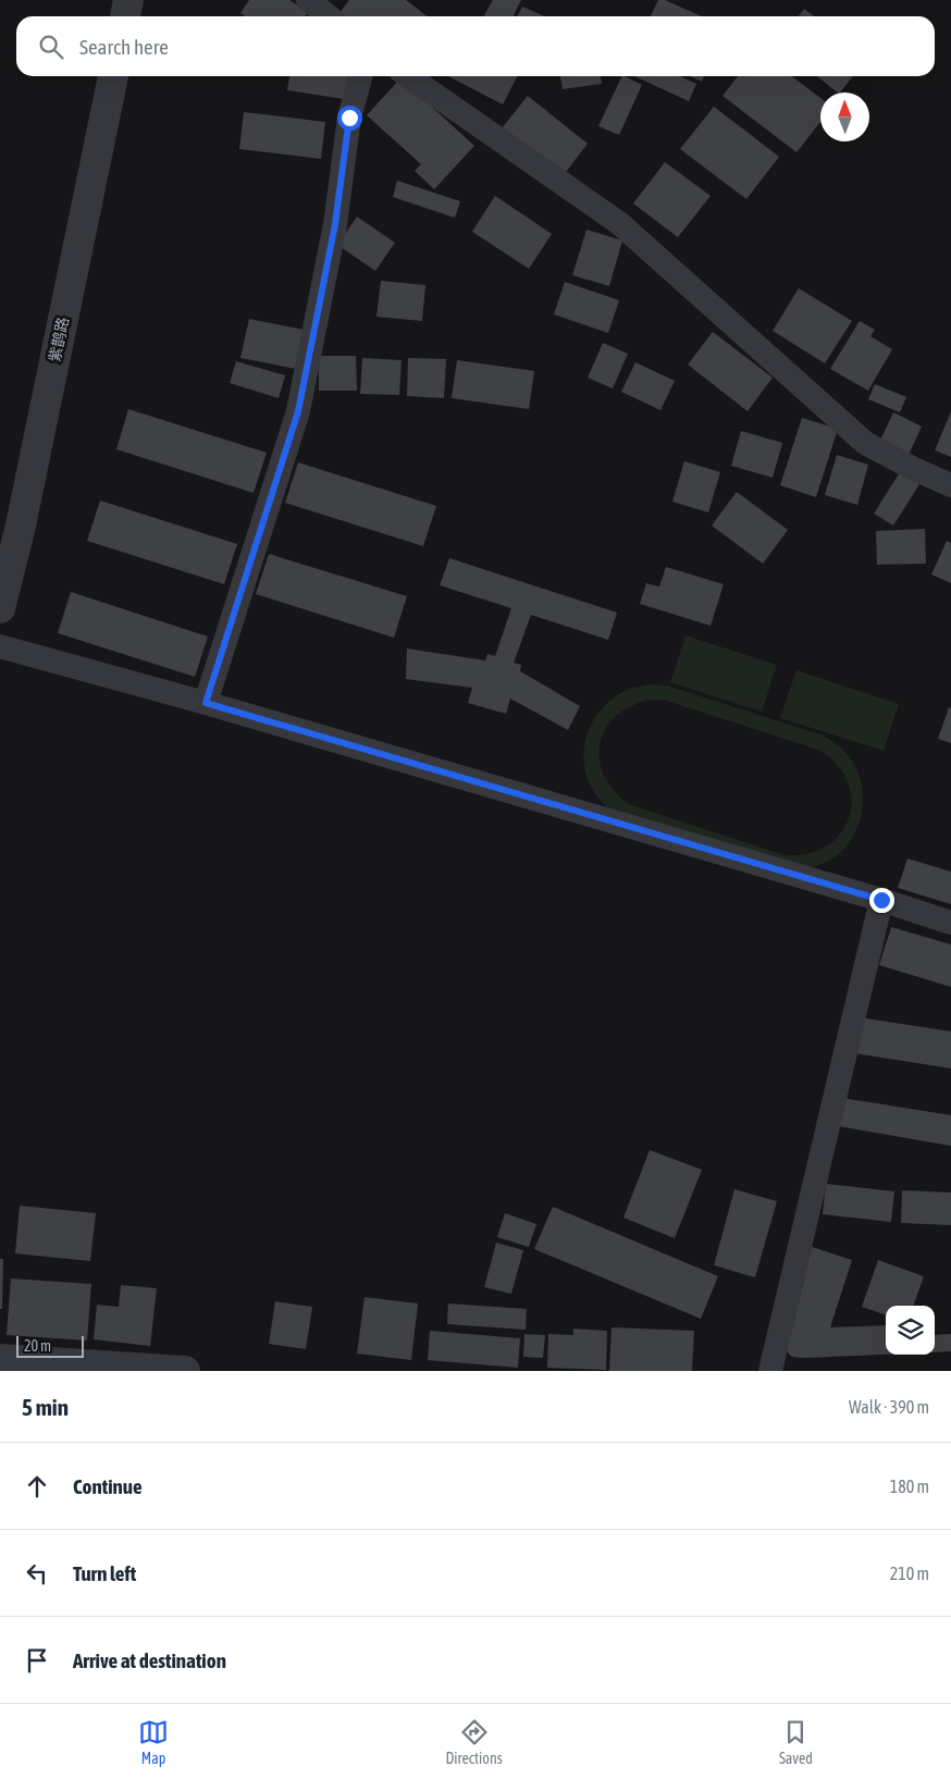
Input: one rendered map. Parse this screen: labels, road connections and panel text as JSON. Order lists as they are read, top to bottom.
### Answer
{
  "streets": {
    "street": ["紫鹊路"]
  },
  "scale_bar": "20 m",
  "north": "top",
  "page": {
    "search": "Search here",
    "scale": "20 m",
    "heading": ["5 min", "Walk · 390 m"],
    "list": [
      ["Continue", "180 m"],
      ["Turn left", "210 m"],
      "Arrive at destination"
    ],
    "nav": ["Map", "Directions", "Saved"]
  }
}
